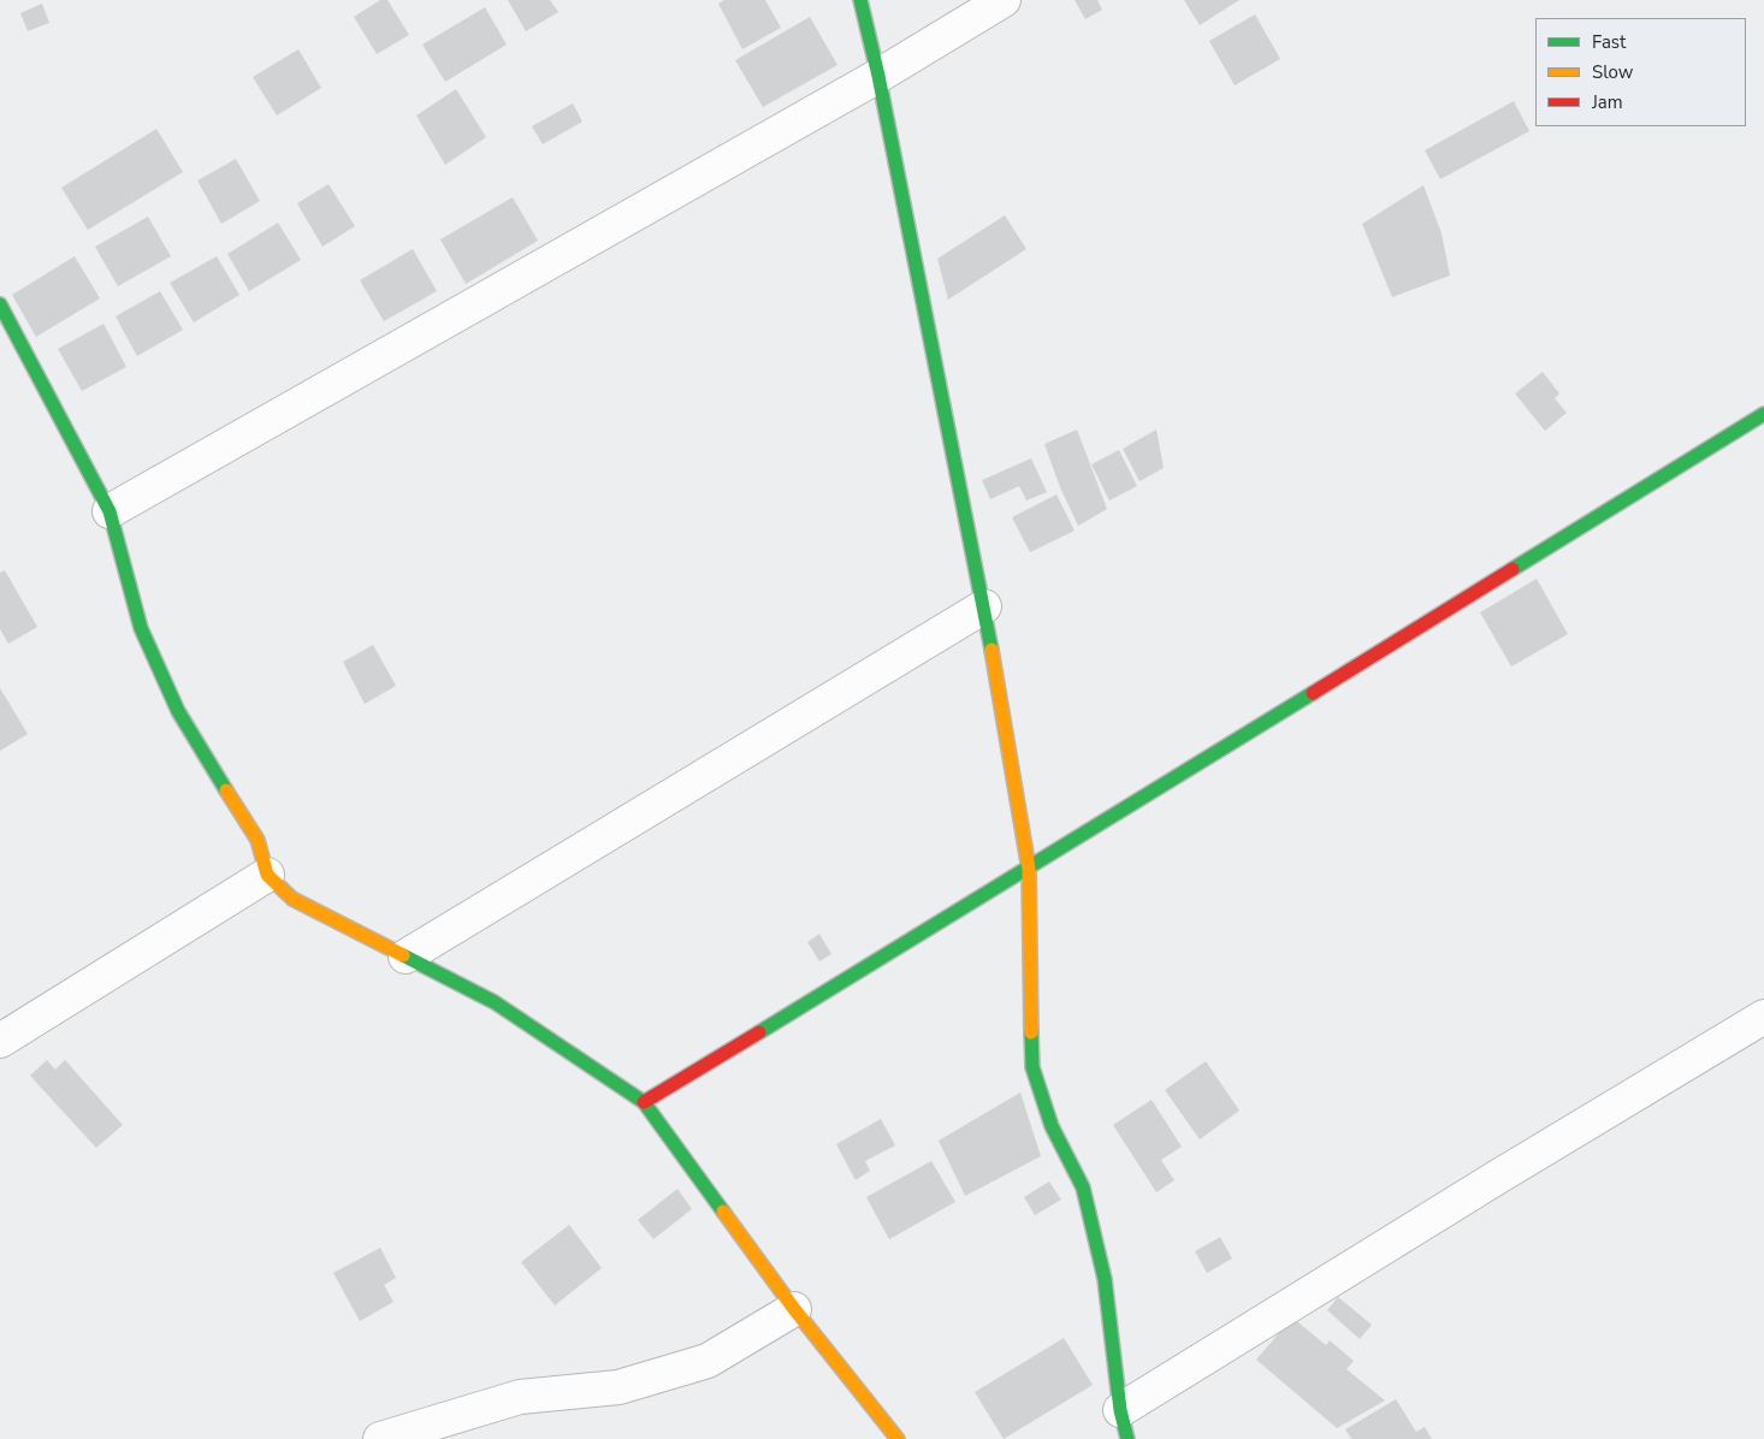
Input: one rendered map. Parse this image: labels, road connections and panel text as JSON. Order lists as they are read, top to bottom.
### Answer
{
  "legend": ["Fast", "Slow", "Jam"]
}
